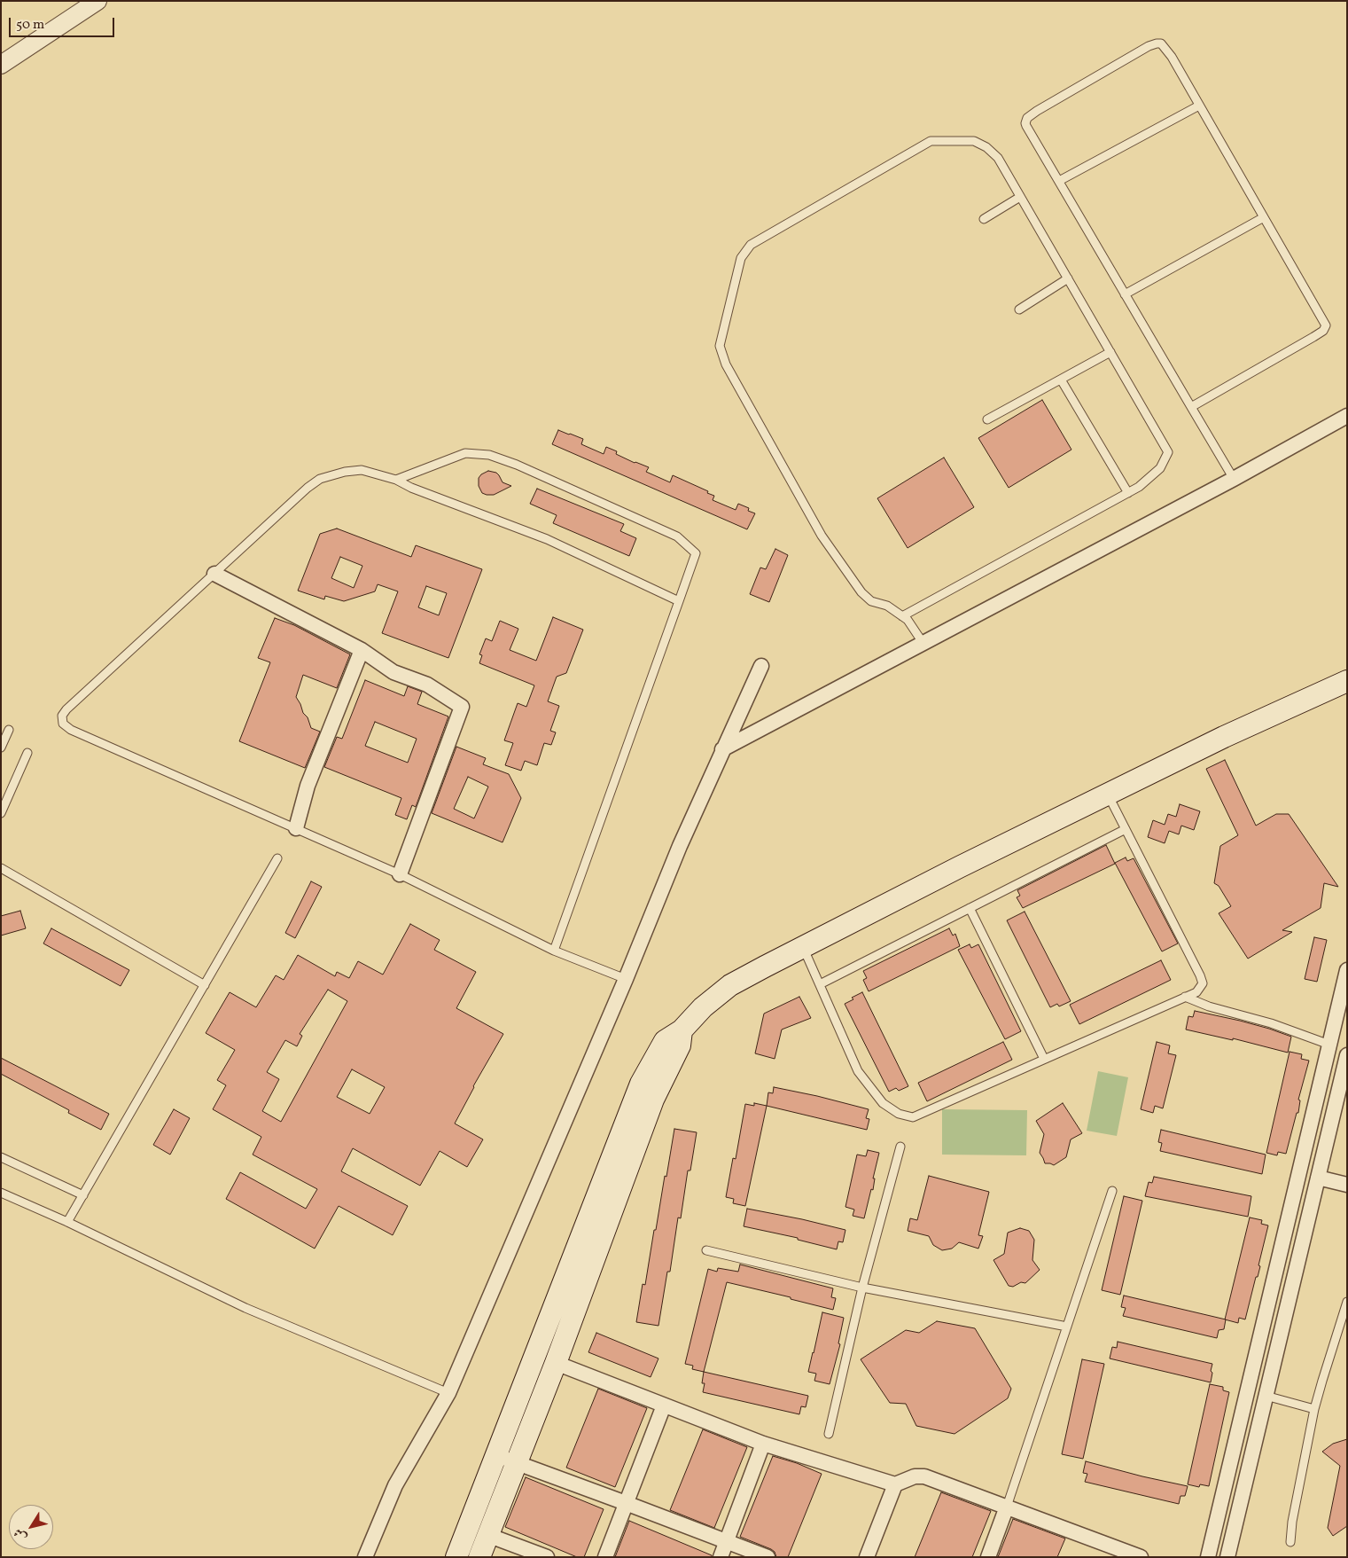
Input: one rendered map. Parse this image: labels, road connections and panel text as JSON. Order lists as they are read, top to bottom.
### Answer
{
  "scale_bar": "50 m",
  "north": "bottom left"
}
